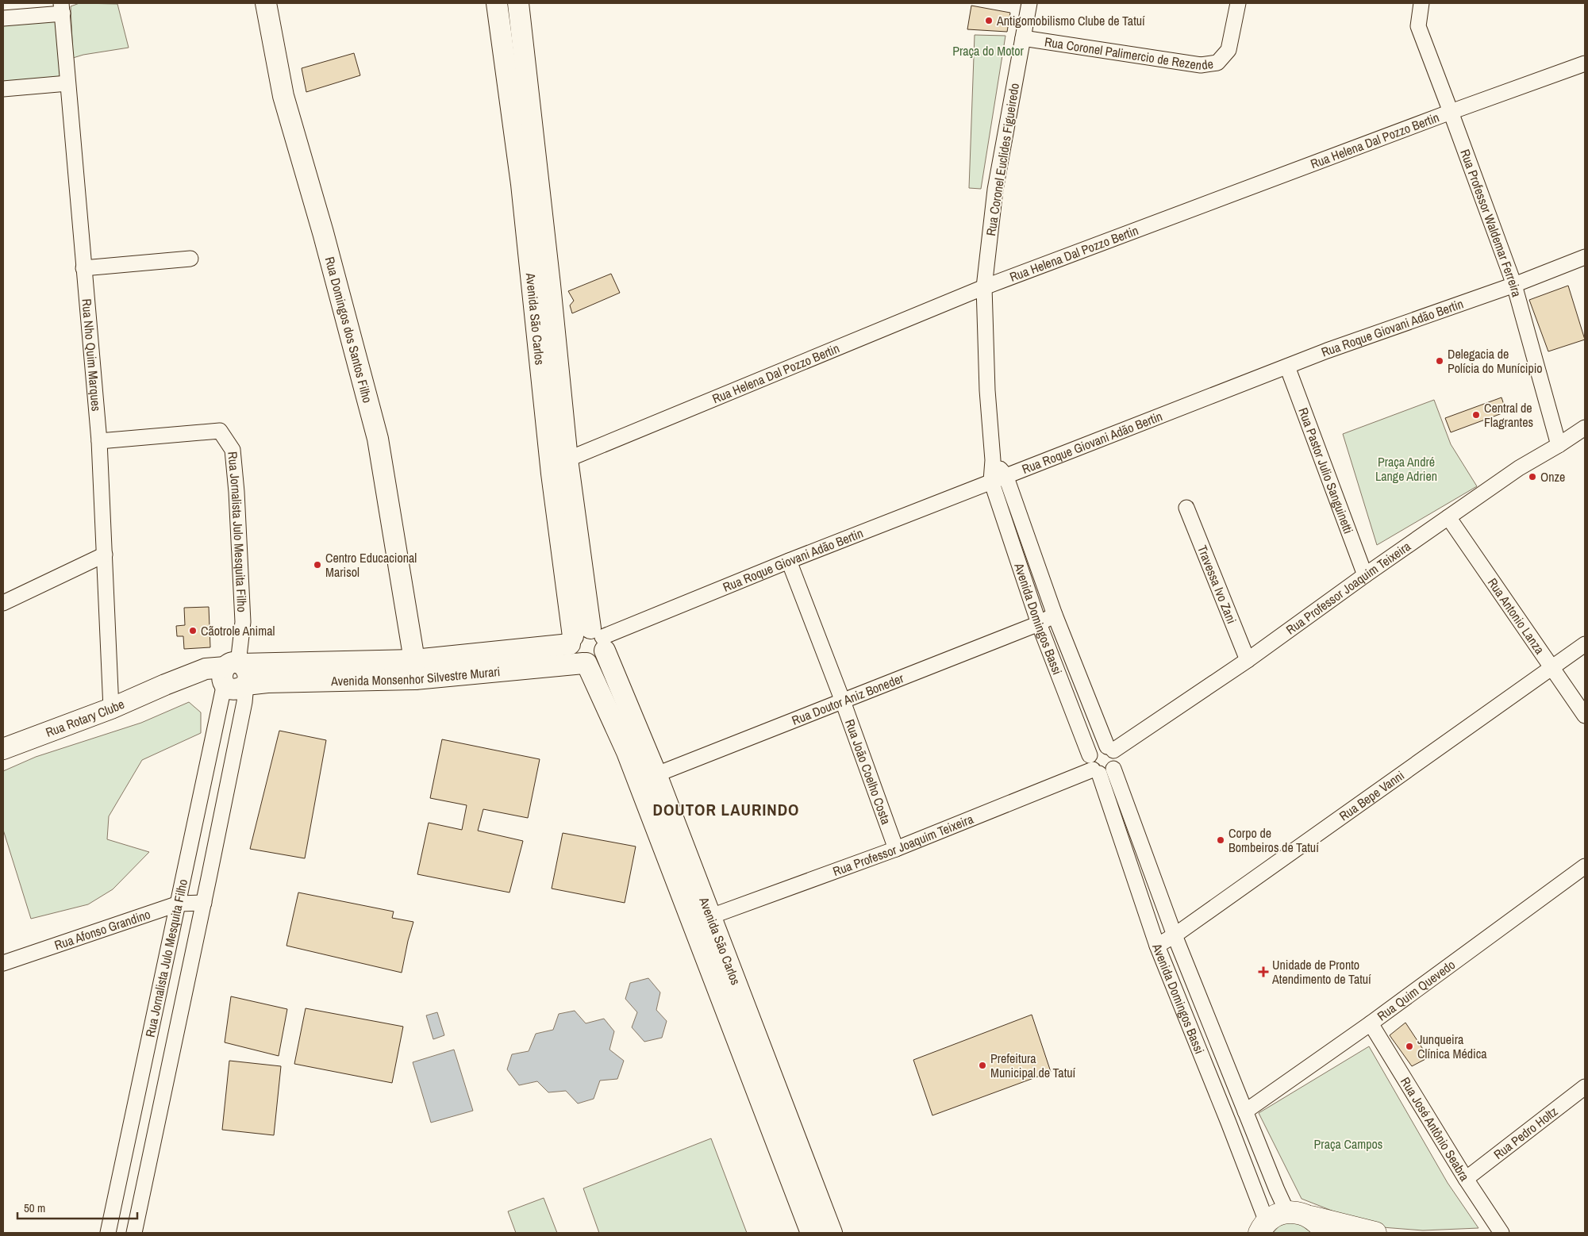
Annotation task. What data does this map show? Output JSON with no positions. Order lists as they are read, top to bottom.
{
  "streets": {
    "main road": [
      "Avenida São Carlos",
      "Rua Domingos dos Santos Filho",
      "Avenida Monsenhor Silvestre Murari",
      "Rua Rotary Clube"
    ],
    "street": [
      "Rua Coronel Palimercio de Rezende",
      "Rua Helena Dal Pozzo Bertin",
      "Rua Coronel Euclides Figueiredo",
      "Rua Professor Waldemar Ferreira",
      "Rua Roque Giovani Adão Bertin",
      "Rua Nho Quim Marques",
      "Rua Pastor Julio Sanguinetti",
      "Rua Jornalista Julo Mesquita Filho",
      "Travessa Ivo Zani",
      "Rua Professor Joaquim Teixeira",
      "Rua Antonio Lanza",
      "Avenida Domingos Bassi",
      "Rua Doutor Aniz Boneder",
      "Rua João Coelho Costa",
      "Rua Bepe Vanni",
      "Rua Afonso Grandino",
      "Rua Quim Quevedo",
      "Rua José Antônio Seabra",
      "Rua Pedro Holtz"
    ]
  },
  "crossings": [
    ["Rua Coronel Palimercio de Rezende", "Rua Coronel Euclides Figueiredo"],
    ["Rua Helena Dal Pozzo Bertin", "Rua Coronel Euclides Figueiredo"],
    ["Rua Helena Dal Pozzo Bertin", "Rua Professor Waldemar Ferreira"],
    ["Rua Helena Dal Pozzo Bertin", "Avenida São Carlos"],
    ["Rua Coronel Euclides Figueiredo", "Rua Roque Giovani Adão Bertin"],
    ["Rua Coronel Euclides Figueiredo", "Avenida Domingos Bassi"],
    ["Rua Professor Waldemar Ferreira", "Rua Roque Giovani Adão Bertin"],
    ["Rua Professor Waldemar Ferreira", "Rua Professor Joaquim Teixeira"],
    ["Avenida São Carlos", "Rua Roque Giovani Adão Bertin"],
    ["Avenida São Carlos", "Rua Professor Joaquim Teixeira"],
    ["Avenida São Carlos", "Avenida Monsenhor Silvestre Murari"],
    ["Avenida São Carlos", "Rua Doutor Aniz Boneder"],
    ["Rua Roque Giovani Adão Bertin", "Rua Pastor Julio Sanguinetti"],
    ["Rua Roque Giovani Adão Bertin", "Avenida Domingos Bassi"],
    ["Rua Roque Giovani Adão Bertin", "Avenida Monsenhor Silvestre Murari"],
    ["Rua Roque Giovani Adão Bertin", "Rua João Coelho Costa"],
    ["Rua Domingos dos Santos Filho", "Avenida Monsenhor Silvestre Murari"],
    ["Rua Nho Quim Marques", "Rua Jornalista Julo Mesquita Filho"],
    ["Rua Nho Quim Marques", "Rua Rotary Clube"],
    ["Rua Pastor Julio Sanguinetti", "Rua Professor Joaquim Teixeira"],
    ["Rua Jornalista Julo Mesquita Filho", "Avenida Monsenhor Silvestre Murari"],
    ["Rua Jornalista Julo Mesquita Filho", "Rua Rotary Clube"],
    ["Rua Jornalista Julo Mesquita Filho", "Rua Afonso Grandino"],
    ["Travessa Ivo Zani", "Rua Professor Joaquim Teixeira"],
    ["Rua Professor Joaquim Teixeira", "Rua Antonio Lanza"],
    ["Rua Professor Joaquim Teixeira", "Avenida Domingos Bassi"],
    ["Rua Professor Joaquim Teixeira", "Rua João Coelho Costa"],
    ["Rua Antonio Lanza", "Rua Bepe Vanni"],
    ["Avenida Domingos Bassi", "Rua Doutor Aniz Boneder"],
    ["Avenida Domingos Bassi", "Rua Bepe Vanni"],
    ["Avenida Domingos Bassi", "Rua Quim Quevedo"],
    ["Avenida Monsenhor Silvestre Murari", "Rua Rotary Clube"],
    ["Rua Doutor Aniz Boneder", "Rua João Coelho Costa"],
    ["Rua Quim Quevedo", "Rua José Antônio Seabra"],
    ["Rua José Antônio Seabra", "Rua Pedro Holtz"]
  ],
  "districts": ["DOUTOR LAURINDO"],
  "parks": ["Praça do Motor", "Praça André Lange Adrien", "Praça Campos"],
  "places": {
    "other": [
      "Antigomobilismo Clube de Tatuí",
      "Delegacia de Polícia do Munícipio",
      "Central de Flagrantes",
      "Onze",
      "Centro Educacional Marisol",
      "Cãotrole Animal",
      "Corpo de Bombeiros de Tatuí",
      "Junqueira Clínica Médica",
      "Prefeitura Municipal de Tatuí"
    ],
    "health": ["Unidade de Pronto Atendimento de Tatuí"]
  },
  "scale_bar": "50 m"
}
